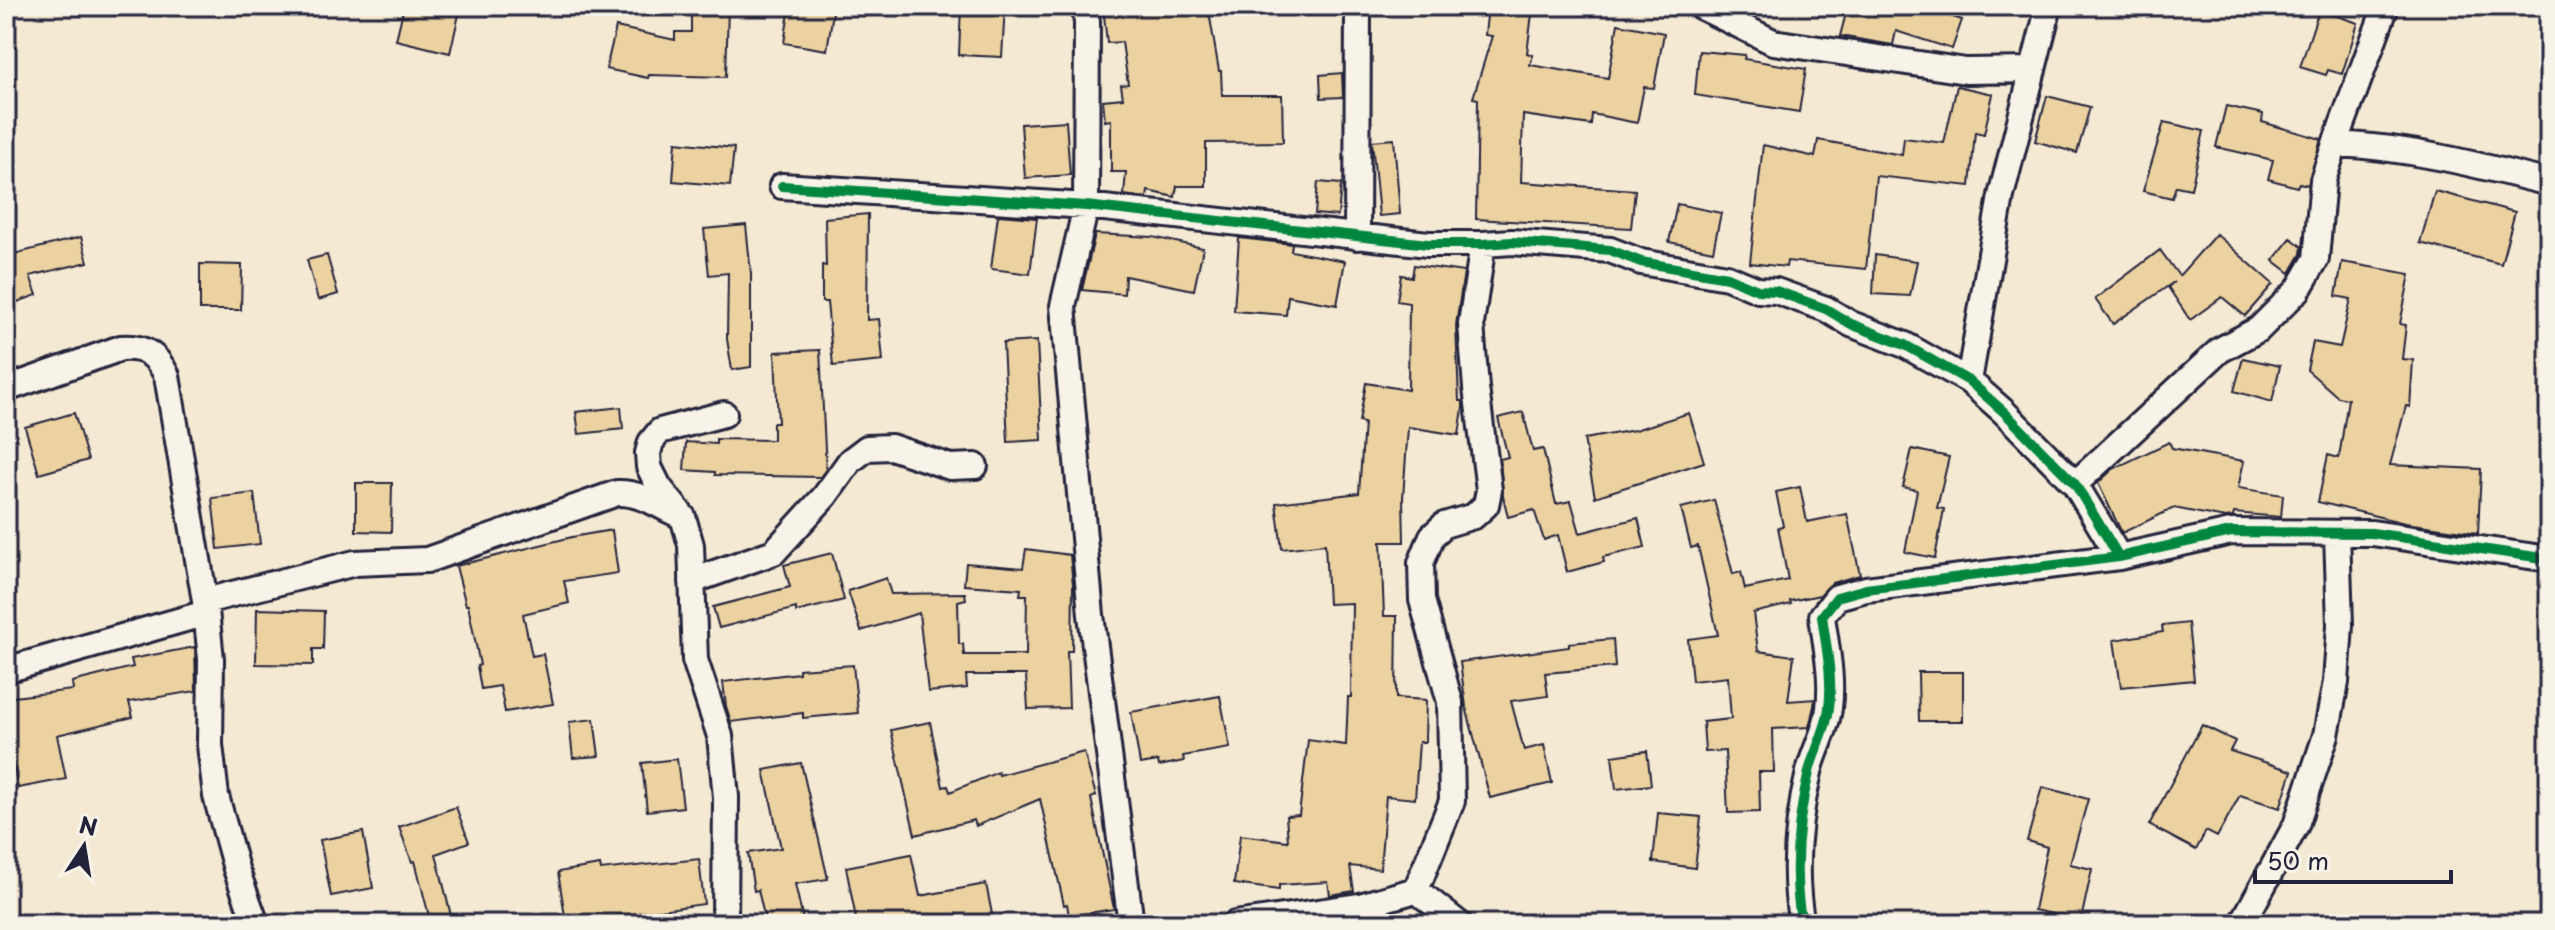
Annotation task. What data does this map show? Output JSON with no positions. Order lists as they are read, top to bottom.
{
  "scale_bar": "50 m",
  "north": "top"
}
